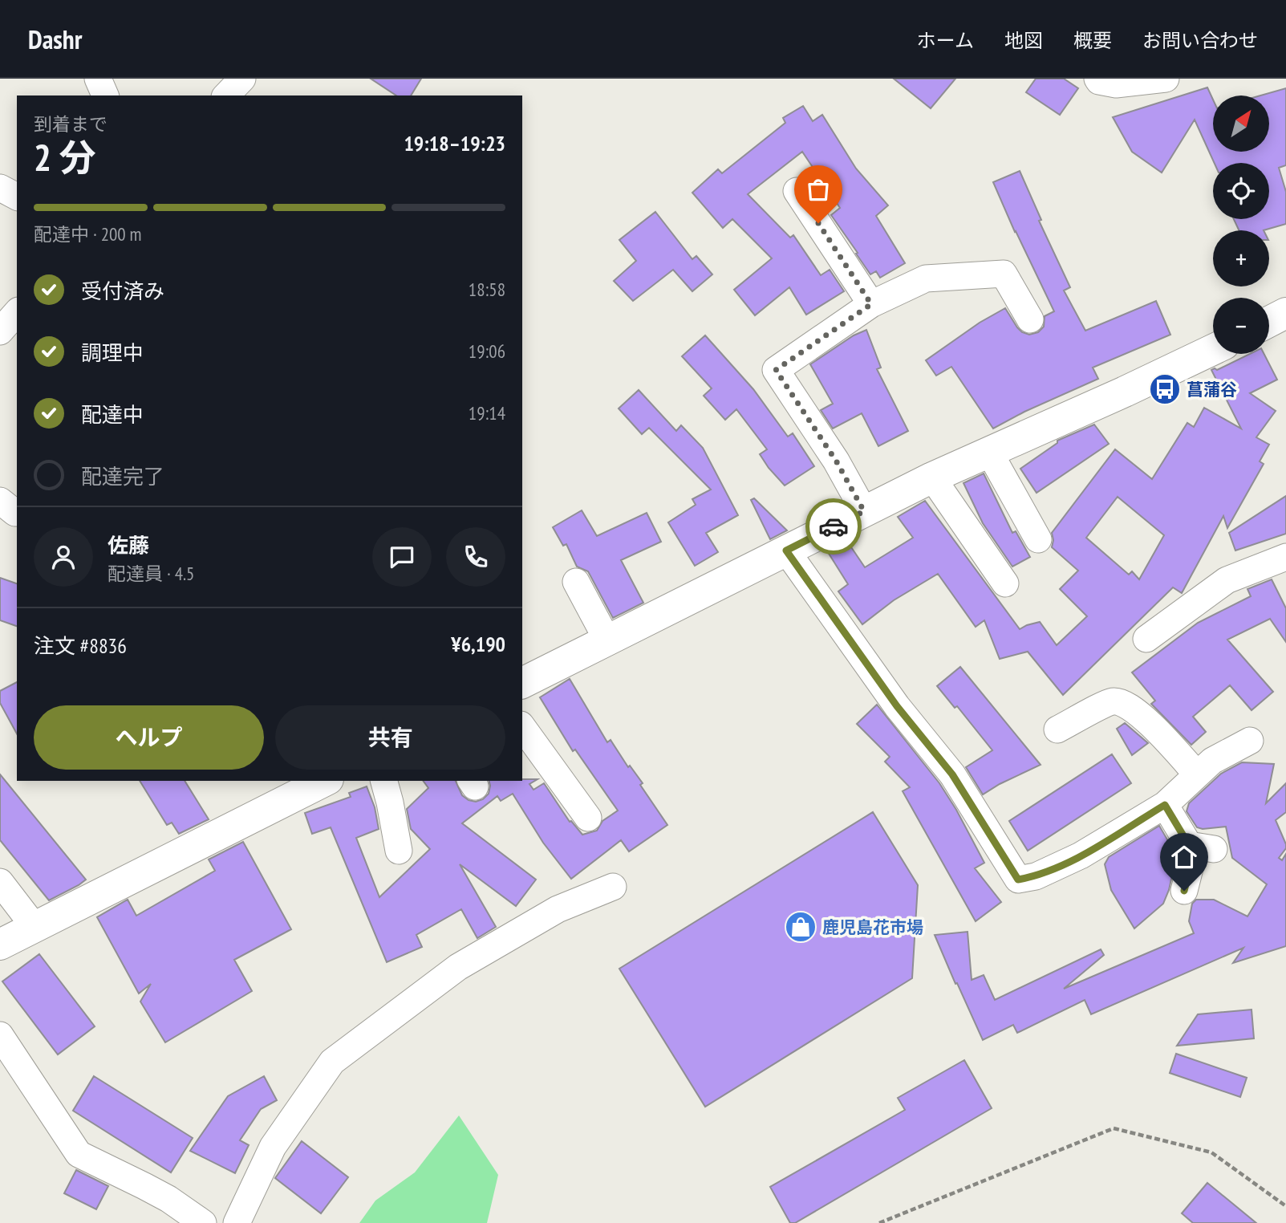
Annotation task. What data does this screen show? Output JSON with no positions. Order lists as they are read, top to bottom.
{
  "places": {
    "bus stop": ["菖蒲谷"],
    "shop": ["鹿児島花市場"]
  },
  "north": "top right",
  "page": {
    "header": "Dashr",
    "nav": [
      "ホーム",
      "地図",
      "概要",
      "お問い合わせ"
    ],
    "map_buttons": ["+", "−"],
    "heading": ["2 分", "到着まで", "19:18–19:23"],
    "panel": [
      "佐藤",
      "配達員 · 4.5",
      "注文 #8836",
      "¥6,190"
    ],
    "bar": "配達中 · 200 m",
    "list": [
      ["受付済み", "18:58"],
      ["調理中", "19:06"],
      ["配達中", "19:14"],
      "配達完了"
    ],
    "buttons": ["ヘルプ", "共有"]
  }
}
